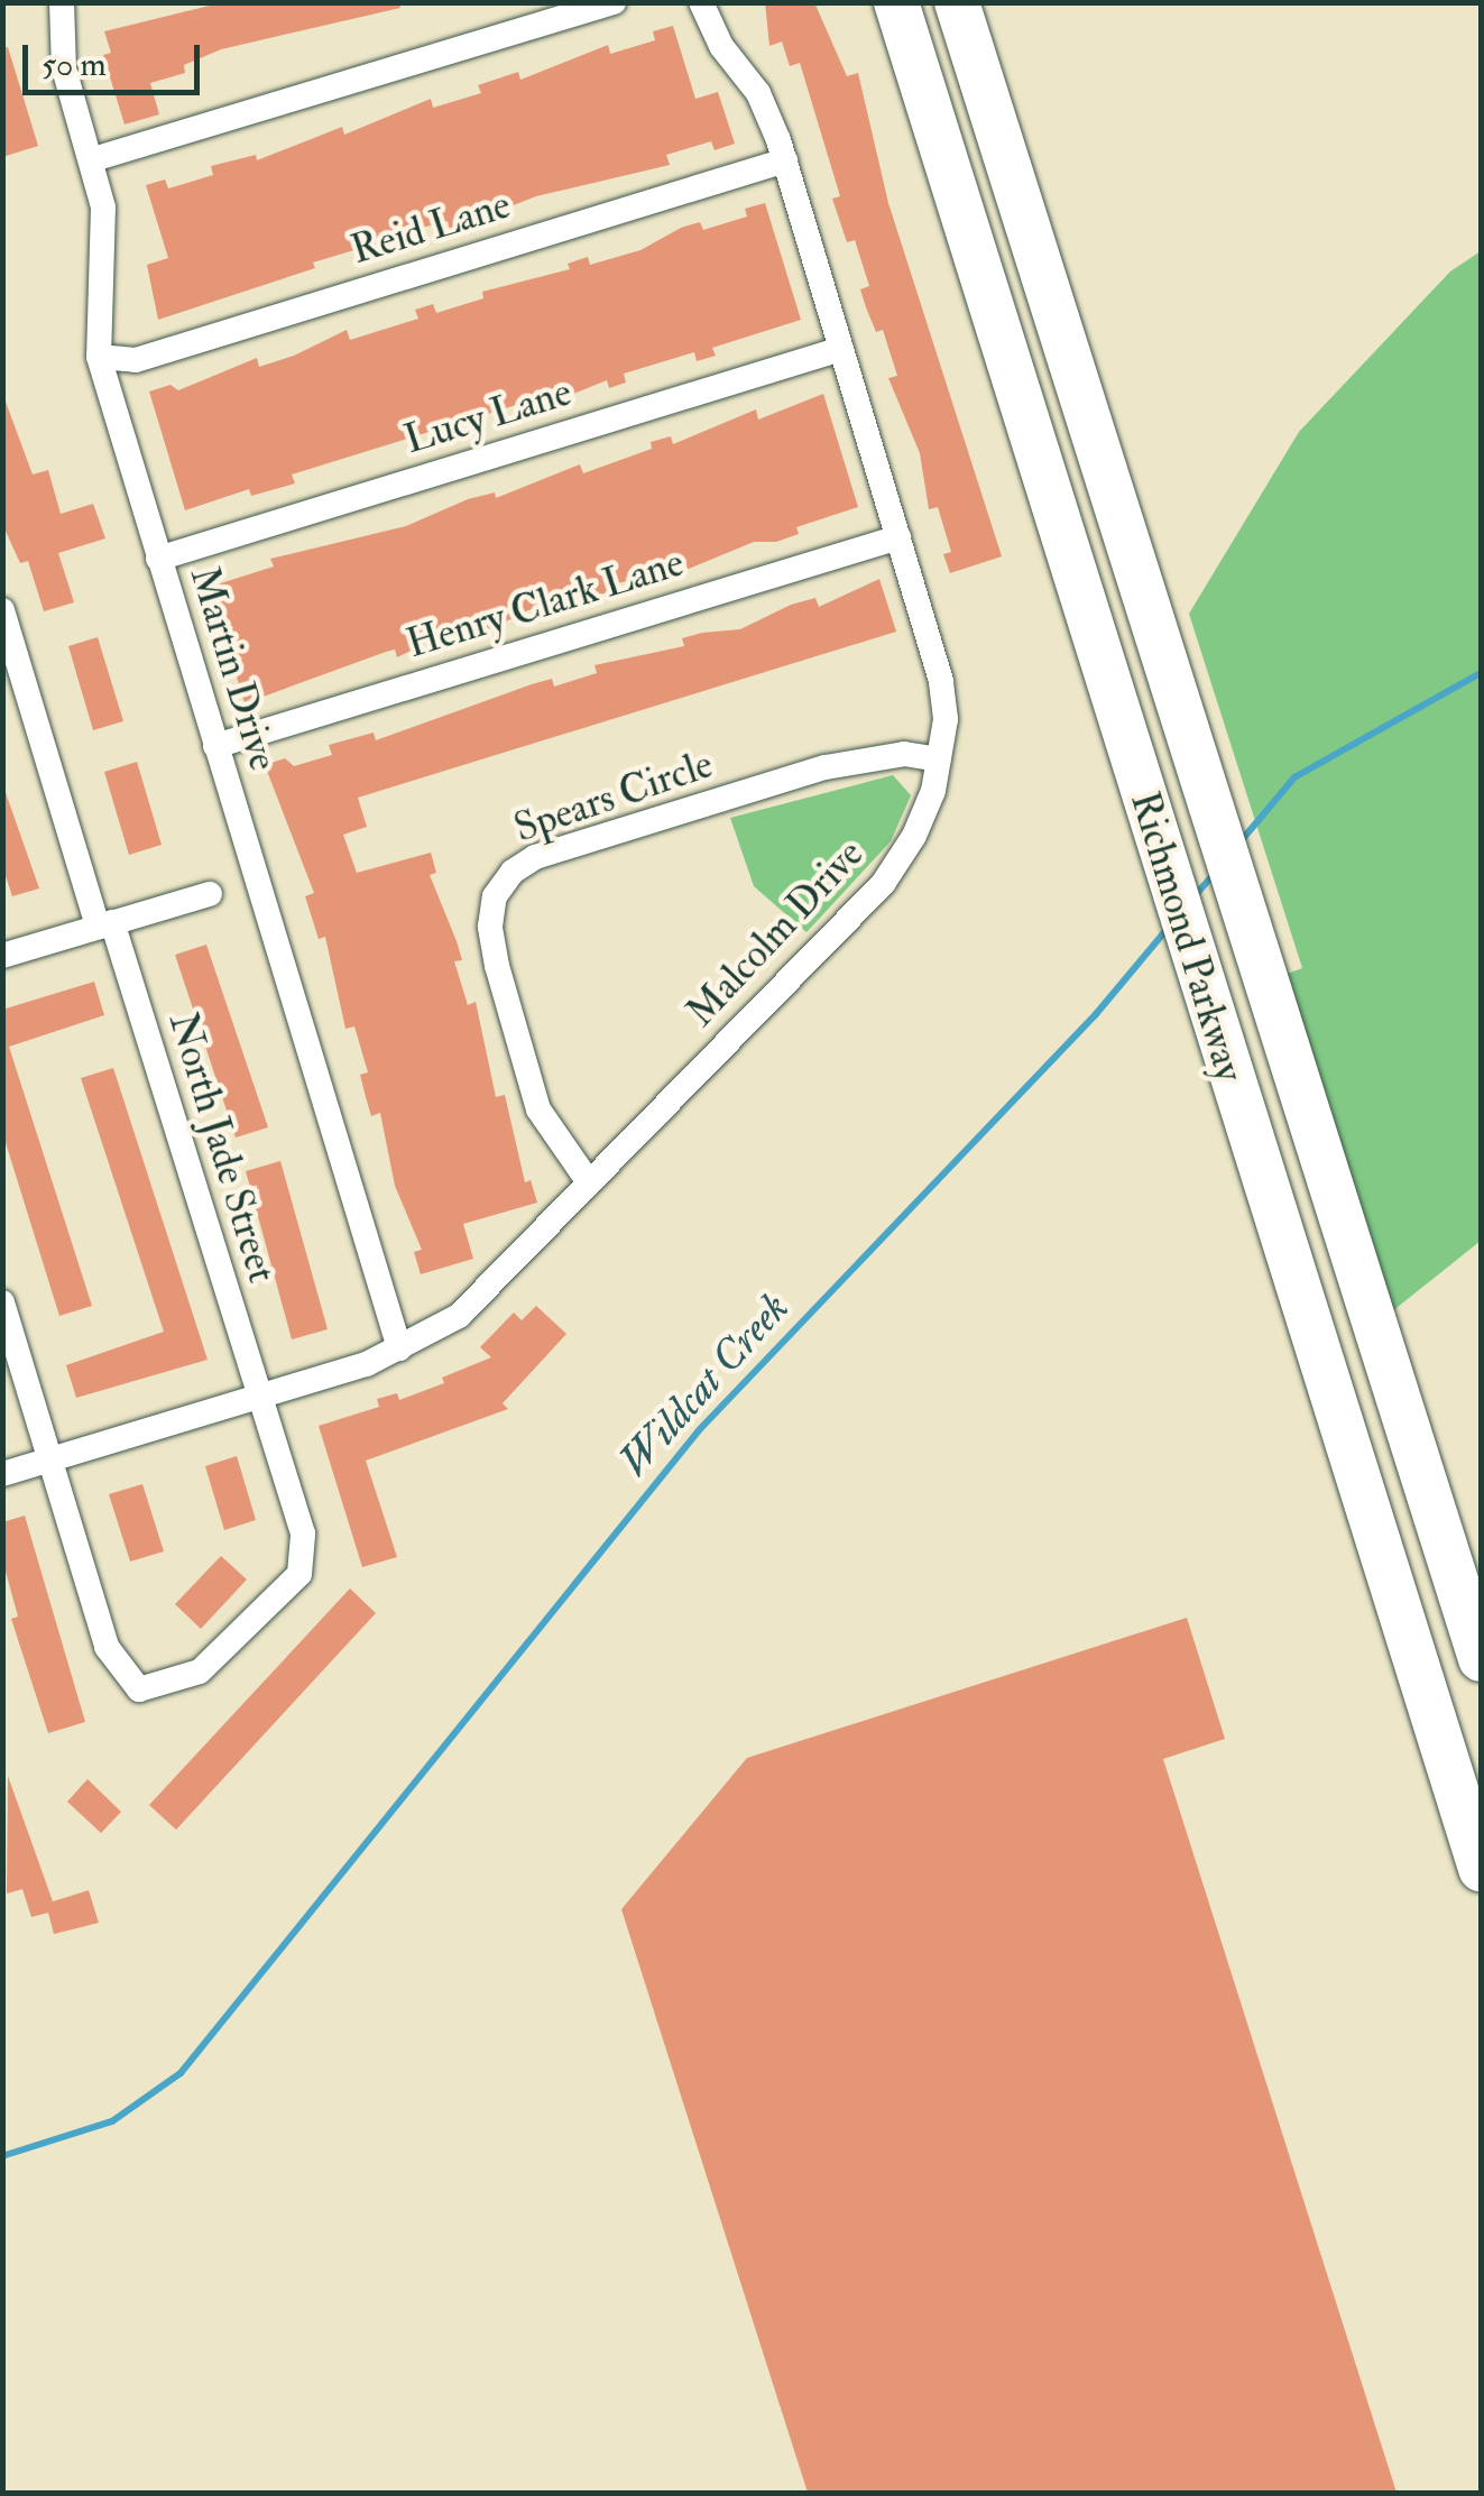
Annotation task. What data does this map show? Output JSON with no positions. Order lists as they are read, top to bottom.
{
  "streets": {
    "highway": ["Richmond Parkway"],
    "street": [
      "Reid Lane",
      "Lucy Lane",
      "Henry Clark Lane",
      "Martin Drive",
      "Spears Circle",
      "Malcolm Drive",
      "North Jade Street"
    ]
  },
  "crossings": [
    ["Reid Lane", "Martin Drive"],
    ["Reid Lane", "Malcolm Drive"],
    ["Lucy Lane", "Martin Drive"],
    ["Lucy Lane", "Malcolm Drive"],
    ["Henry Clark Lane", "Martin Drive"],
    ["Henry Clark Lane", "Malcolm Drive"],
    ["Martin Drive", "Malcolm Drive"],
    ["Spears Circle", "Malcolm Drive"],
    ["Malcolm Drive", "North Jade Street"]
  ],
  "water": ["Wildcat Creek"],
  "scale_bar": "50 m"
}
